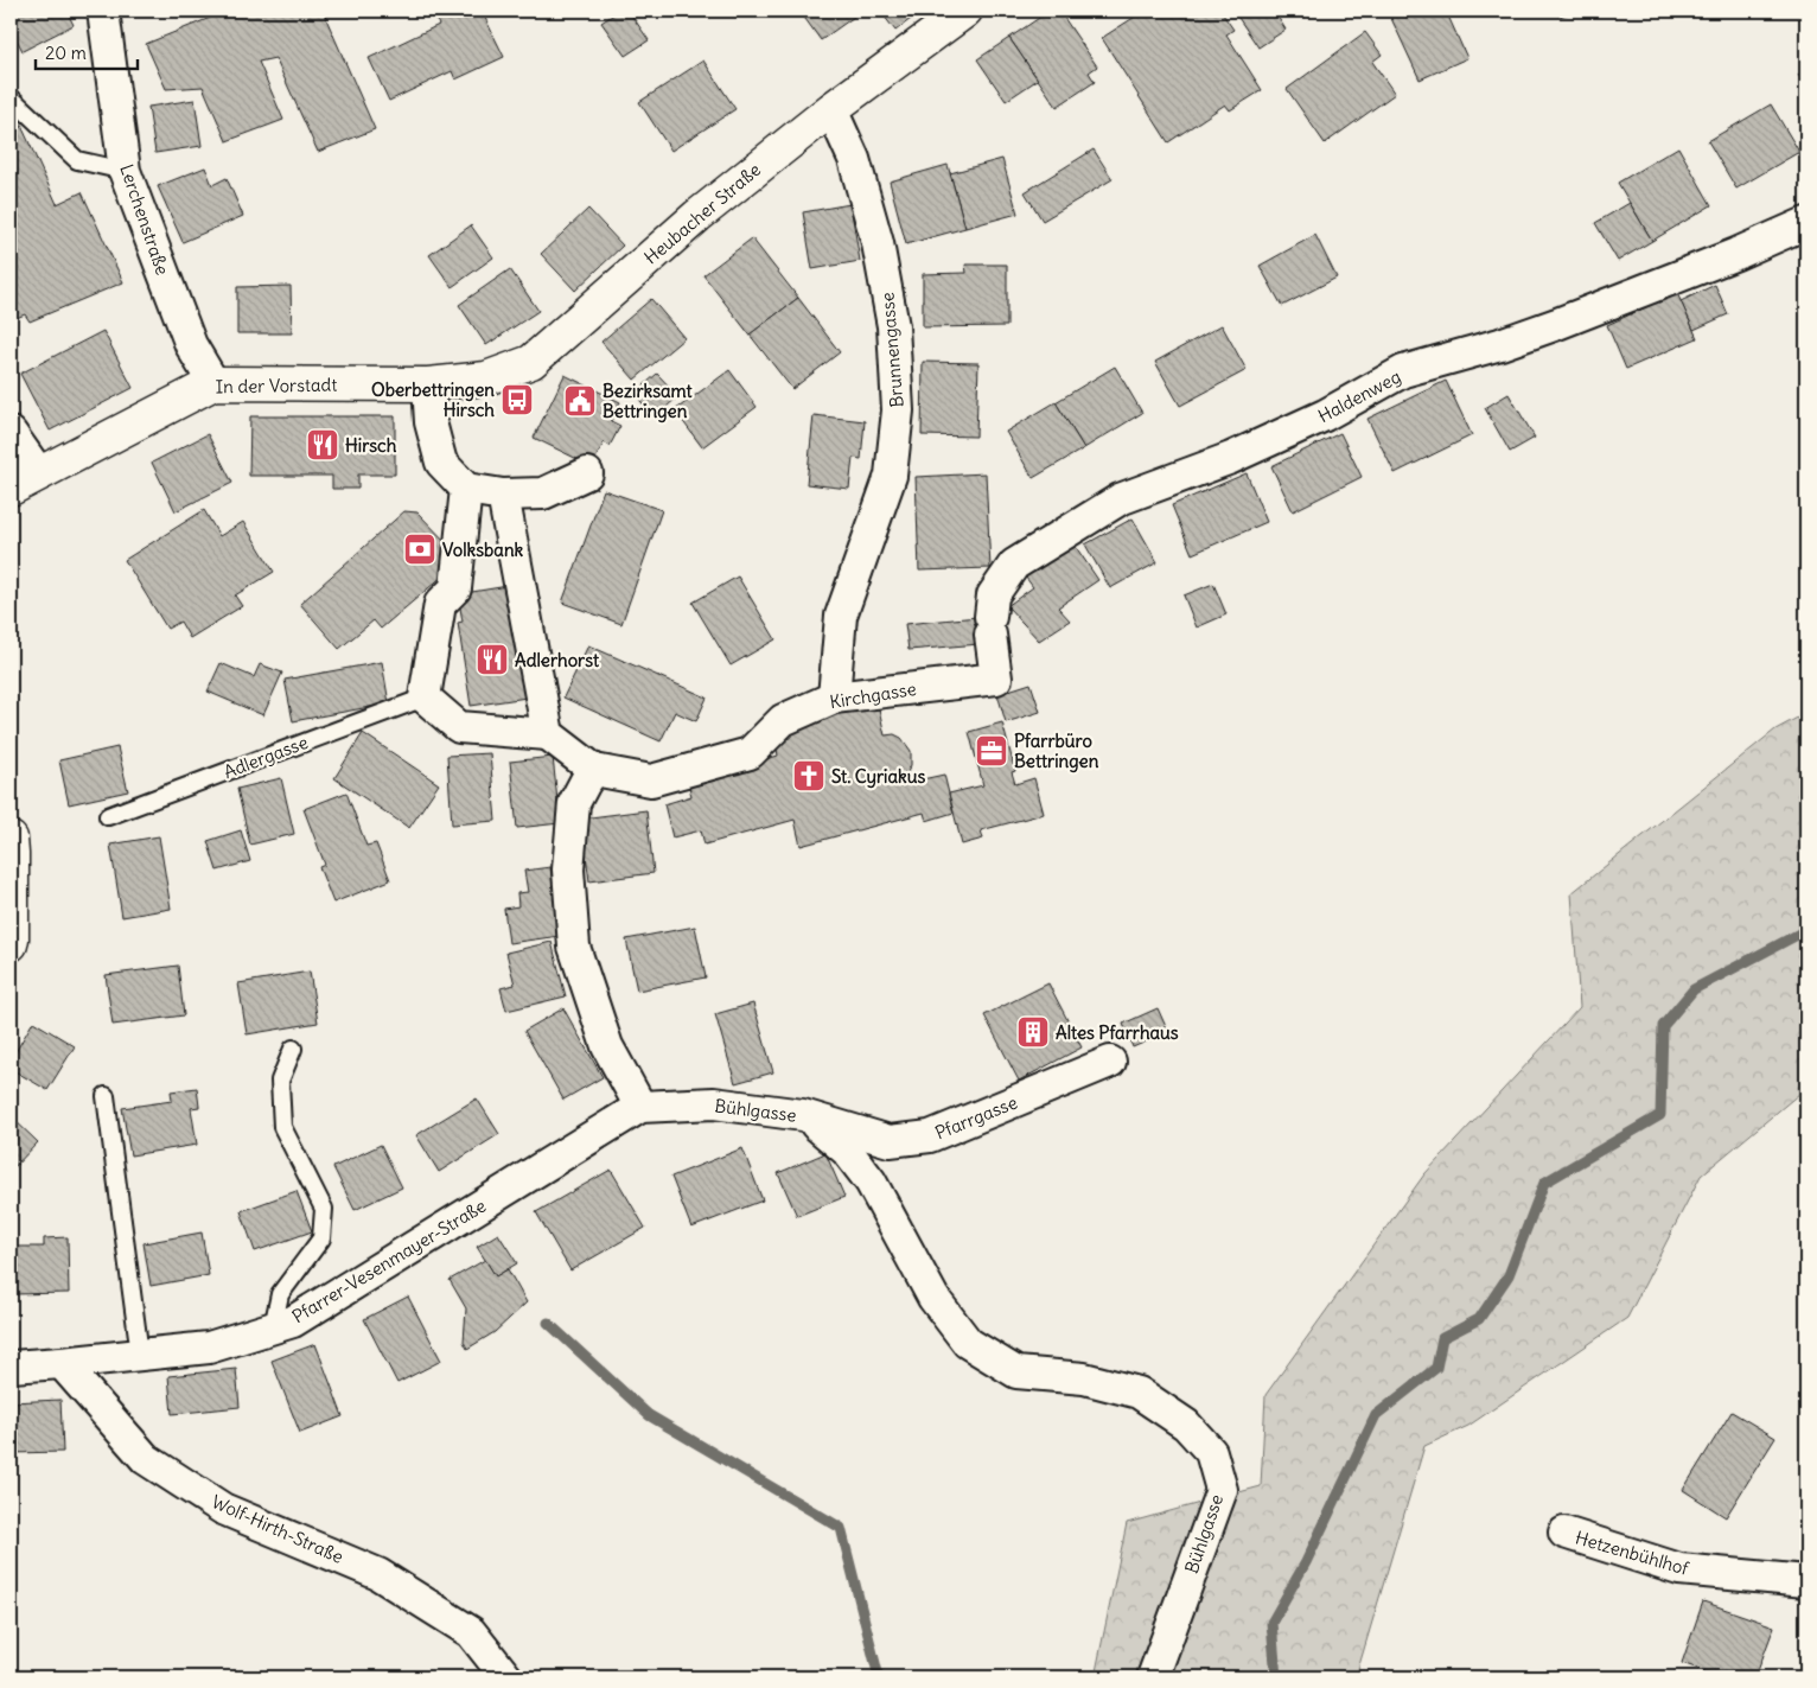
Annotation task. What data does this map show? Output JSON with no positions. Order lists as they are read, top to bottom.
{
  "streets": {
    "street": [
      "Heubacher Straße",
      "Lerchenstraße",
      "Brunnengasse",
      "In der Vorstadt",
      "Haldenweg",
      "Kirchgasse",
      "Bühlgasse",
      "Pfarrgasse",
      "Pfarrer-Vesenmayer-Straße",
      "Wolf-Hirth-Straße",
      "Hetzenbühlhof"
    ],
    "lane": ["Adlergasse"]
  },
  "crossings": [
    ["Heubacher Straße", "Brunnengasse"],
    ["Heubacher Straße", "In der Vorstadt"],
    ["Lerchenstraße", "In der Vorstadt"],
    ["Brunnengasse", "Kirchgasse"],
    ["Haldenweg", "Kirchgasse"],
    ["Bühlgasse", "Pfarrgasse"],
    ["Bühlgasse", "Pfarrer-Vesenmayer-Straße"],
    ["Pfarrer-Vesenmayer-Straße", "Wolf-Hirth-Straße"]
  ],
  "places": {
    "bus stop": ["Oberbettringen Hirsch"],
    "public building": ["Bezirksamt Bettringen"],
    "restaurant": ["Hirsch", "Adlerhorst"],
    "bank": ["Volksbank"],
    "office": ["Pfarrbüro Bettringen"],
    "church": ["St. Cyriakus"],
    "building": ["Altes Pfarrhaus"]
  },
  "scale_bar": "20 m"
}
